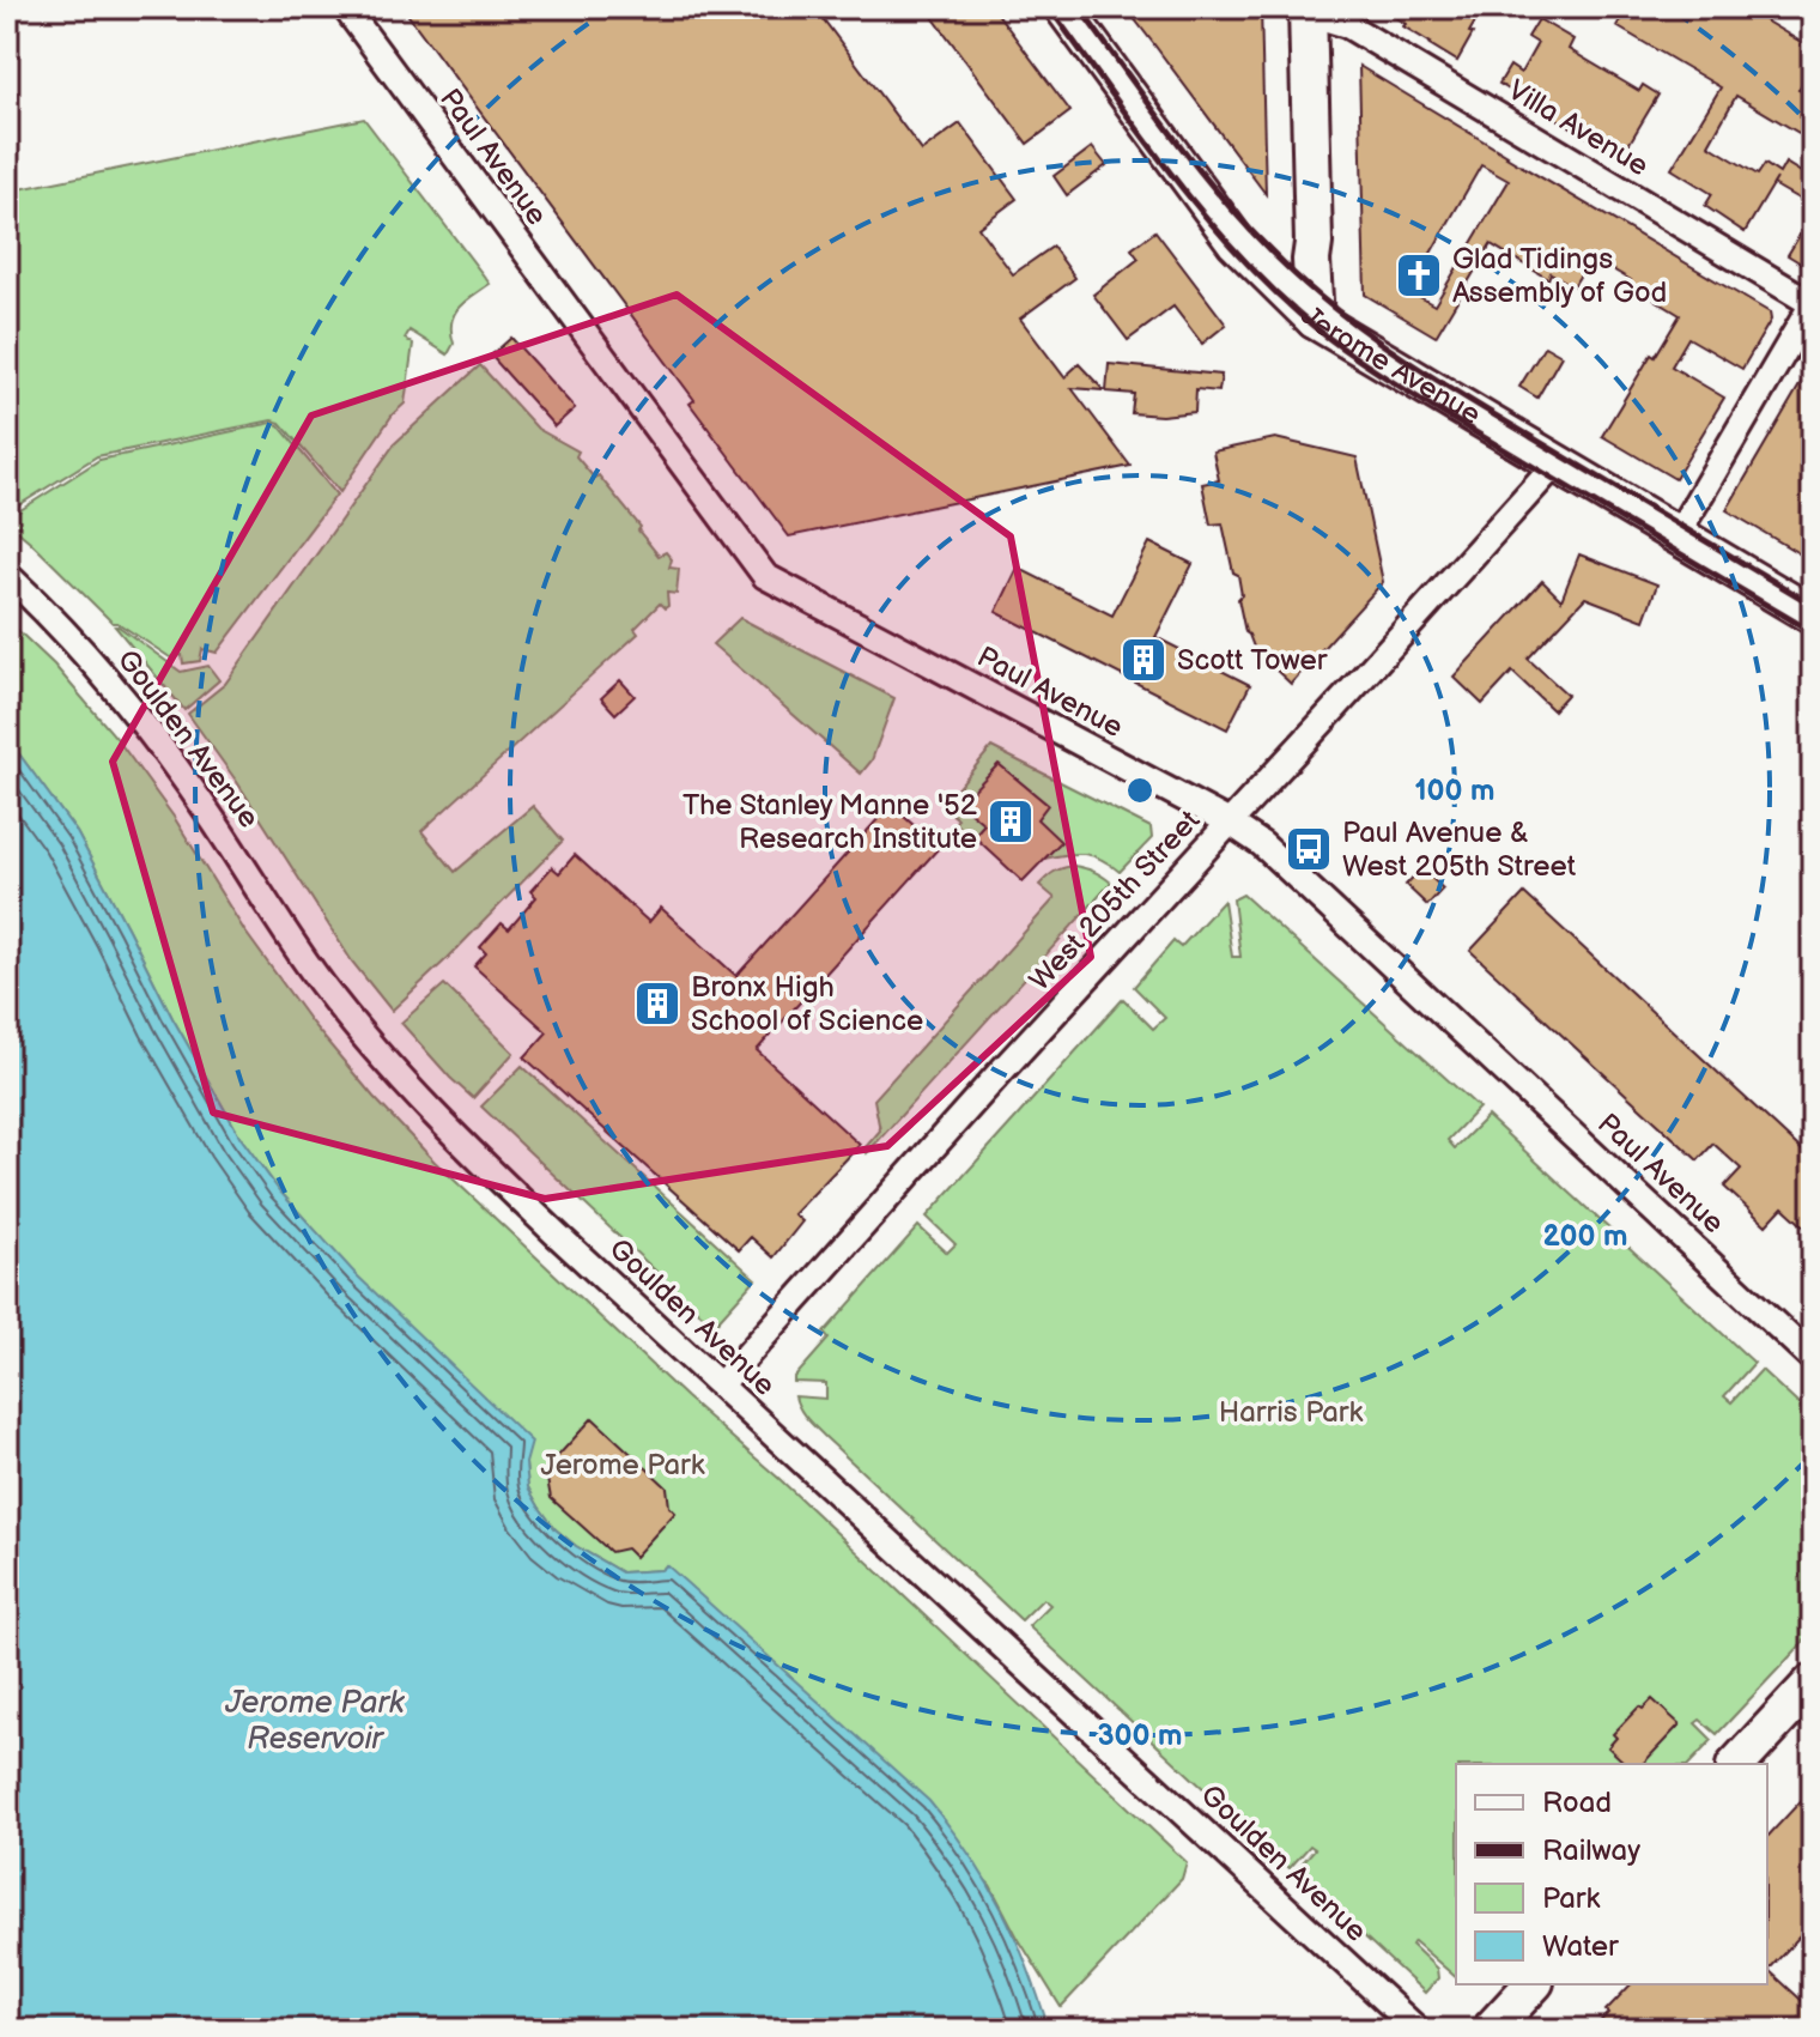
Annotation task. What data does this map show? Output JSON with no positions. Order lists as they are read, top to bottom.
{
  "streets": {
    "main road": ["Jerome Avenue"],
    "street": [
      "Villa Avenue",
      "Paul Avenue",
      "Goulden Avenue",
      "West 205th Street"
    ]
  },
  "crossings": [
    ["Paul Avenue", "West 205th Street"],
    ["Jerome Avenue", "West 205th Street"],
    ["Goulden Avenue", "West 205th Street"]
  ],
  "water": ["Jerome Park Reservoir"],
  "parks": ["Harris Park", "Jerome Park"],
  "places": {
    "church": ["Glad Tidings Assembly of God"],
    "building": ["Scott Tower", "The Stanley Manne '52 Research Institute", "Bronx High School of Science"],
    "bus stop": ["Paul Avenue & West 205th Street"]
  },
  "legend": [
    "Road",
    "Railway",
    "Park",
    "Water"
  ],
  "rings": ["100 m", "200 m", "300 m"]
}
